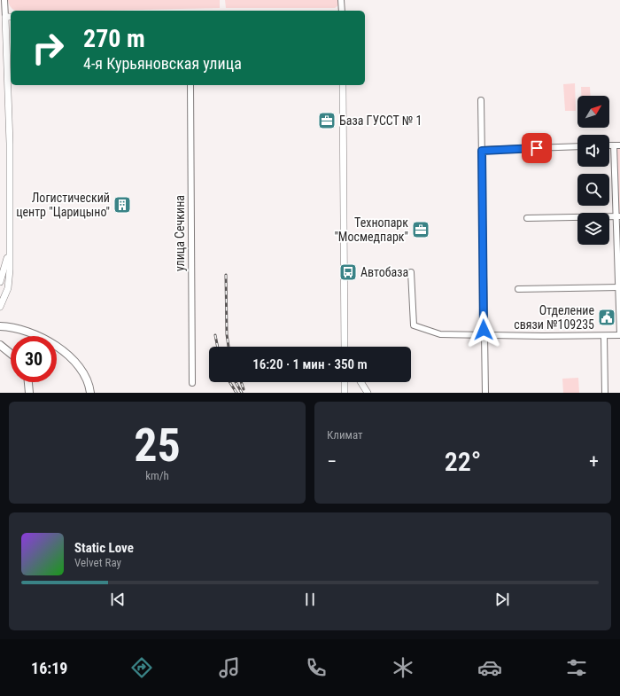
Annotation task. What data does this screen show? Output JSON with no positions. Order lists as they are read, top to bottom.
{
  "streets": {
    "street": ["улица Сечкина"]
  },
  "places": {
    "office": ["База ГУССТ № 1", "Технопарк \"Мосмедпарк\""],
    "building": ["Логистический центр \"Царицыно\""],
    "bus stop": ["Автобаза"],
    "public building": ["Отделение связи №109235"]
  },
  "north": "top right",
  "page": {
    "turn": ["270 m", "4-я Курьяновская улица"],
    "limit": "30",
    "trip": "16:20 · 1 мин · 350 m",
    "tile": [
      ["25", "km/h"],
      "Климат"
    ],
    "heat": ["−", "22°", "+"],
    "song": ["Static Love", "Velvet Ray"],
    "tabs": "16:19"
  }
}
